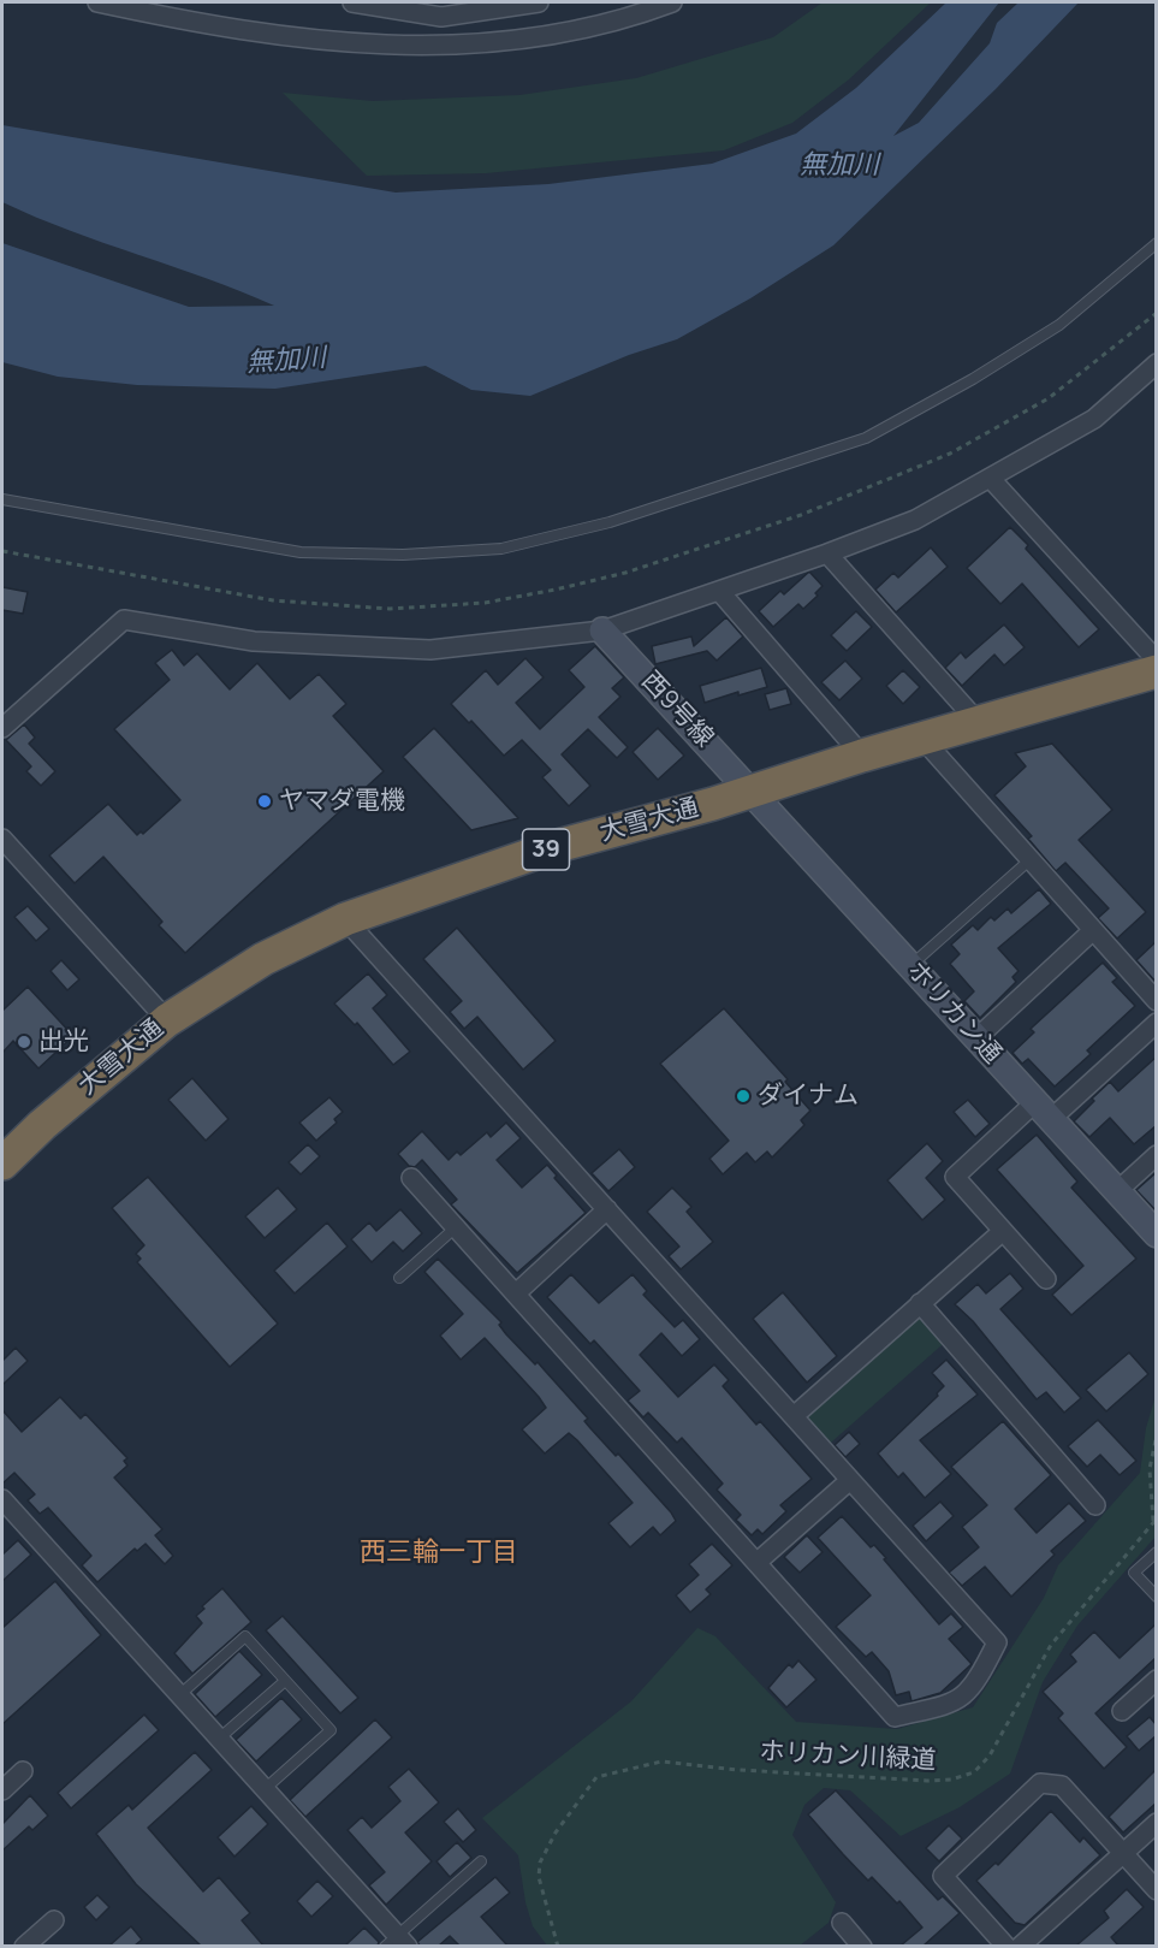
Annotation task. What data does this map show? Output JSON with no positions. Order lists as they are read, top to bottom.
{
  "streets": {
    "highway": ["大雪大通", "39"],
    "street": ["西9号線", "ホリカン通"],
    "path": ["ホリカン川緑道"]
  },
  "crossings": [
    ["西9号線", "大雪大通"],
    ["西9号線", "ホリカン通"],
    ["大雪大通", "ホリカン通"]
  ],
  "districts": ["西三輪一丁目"],
  "water": ["無加川"],
  "places": ["ヤマダ電機", "出光", "ダイナム"]
}
